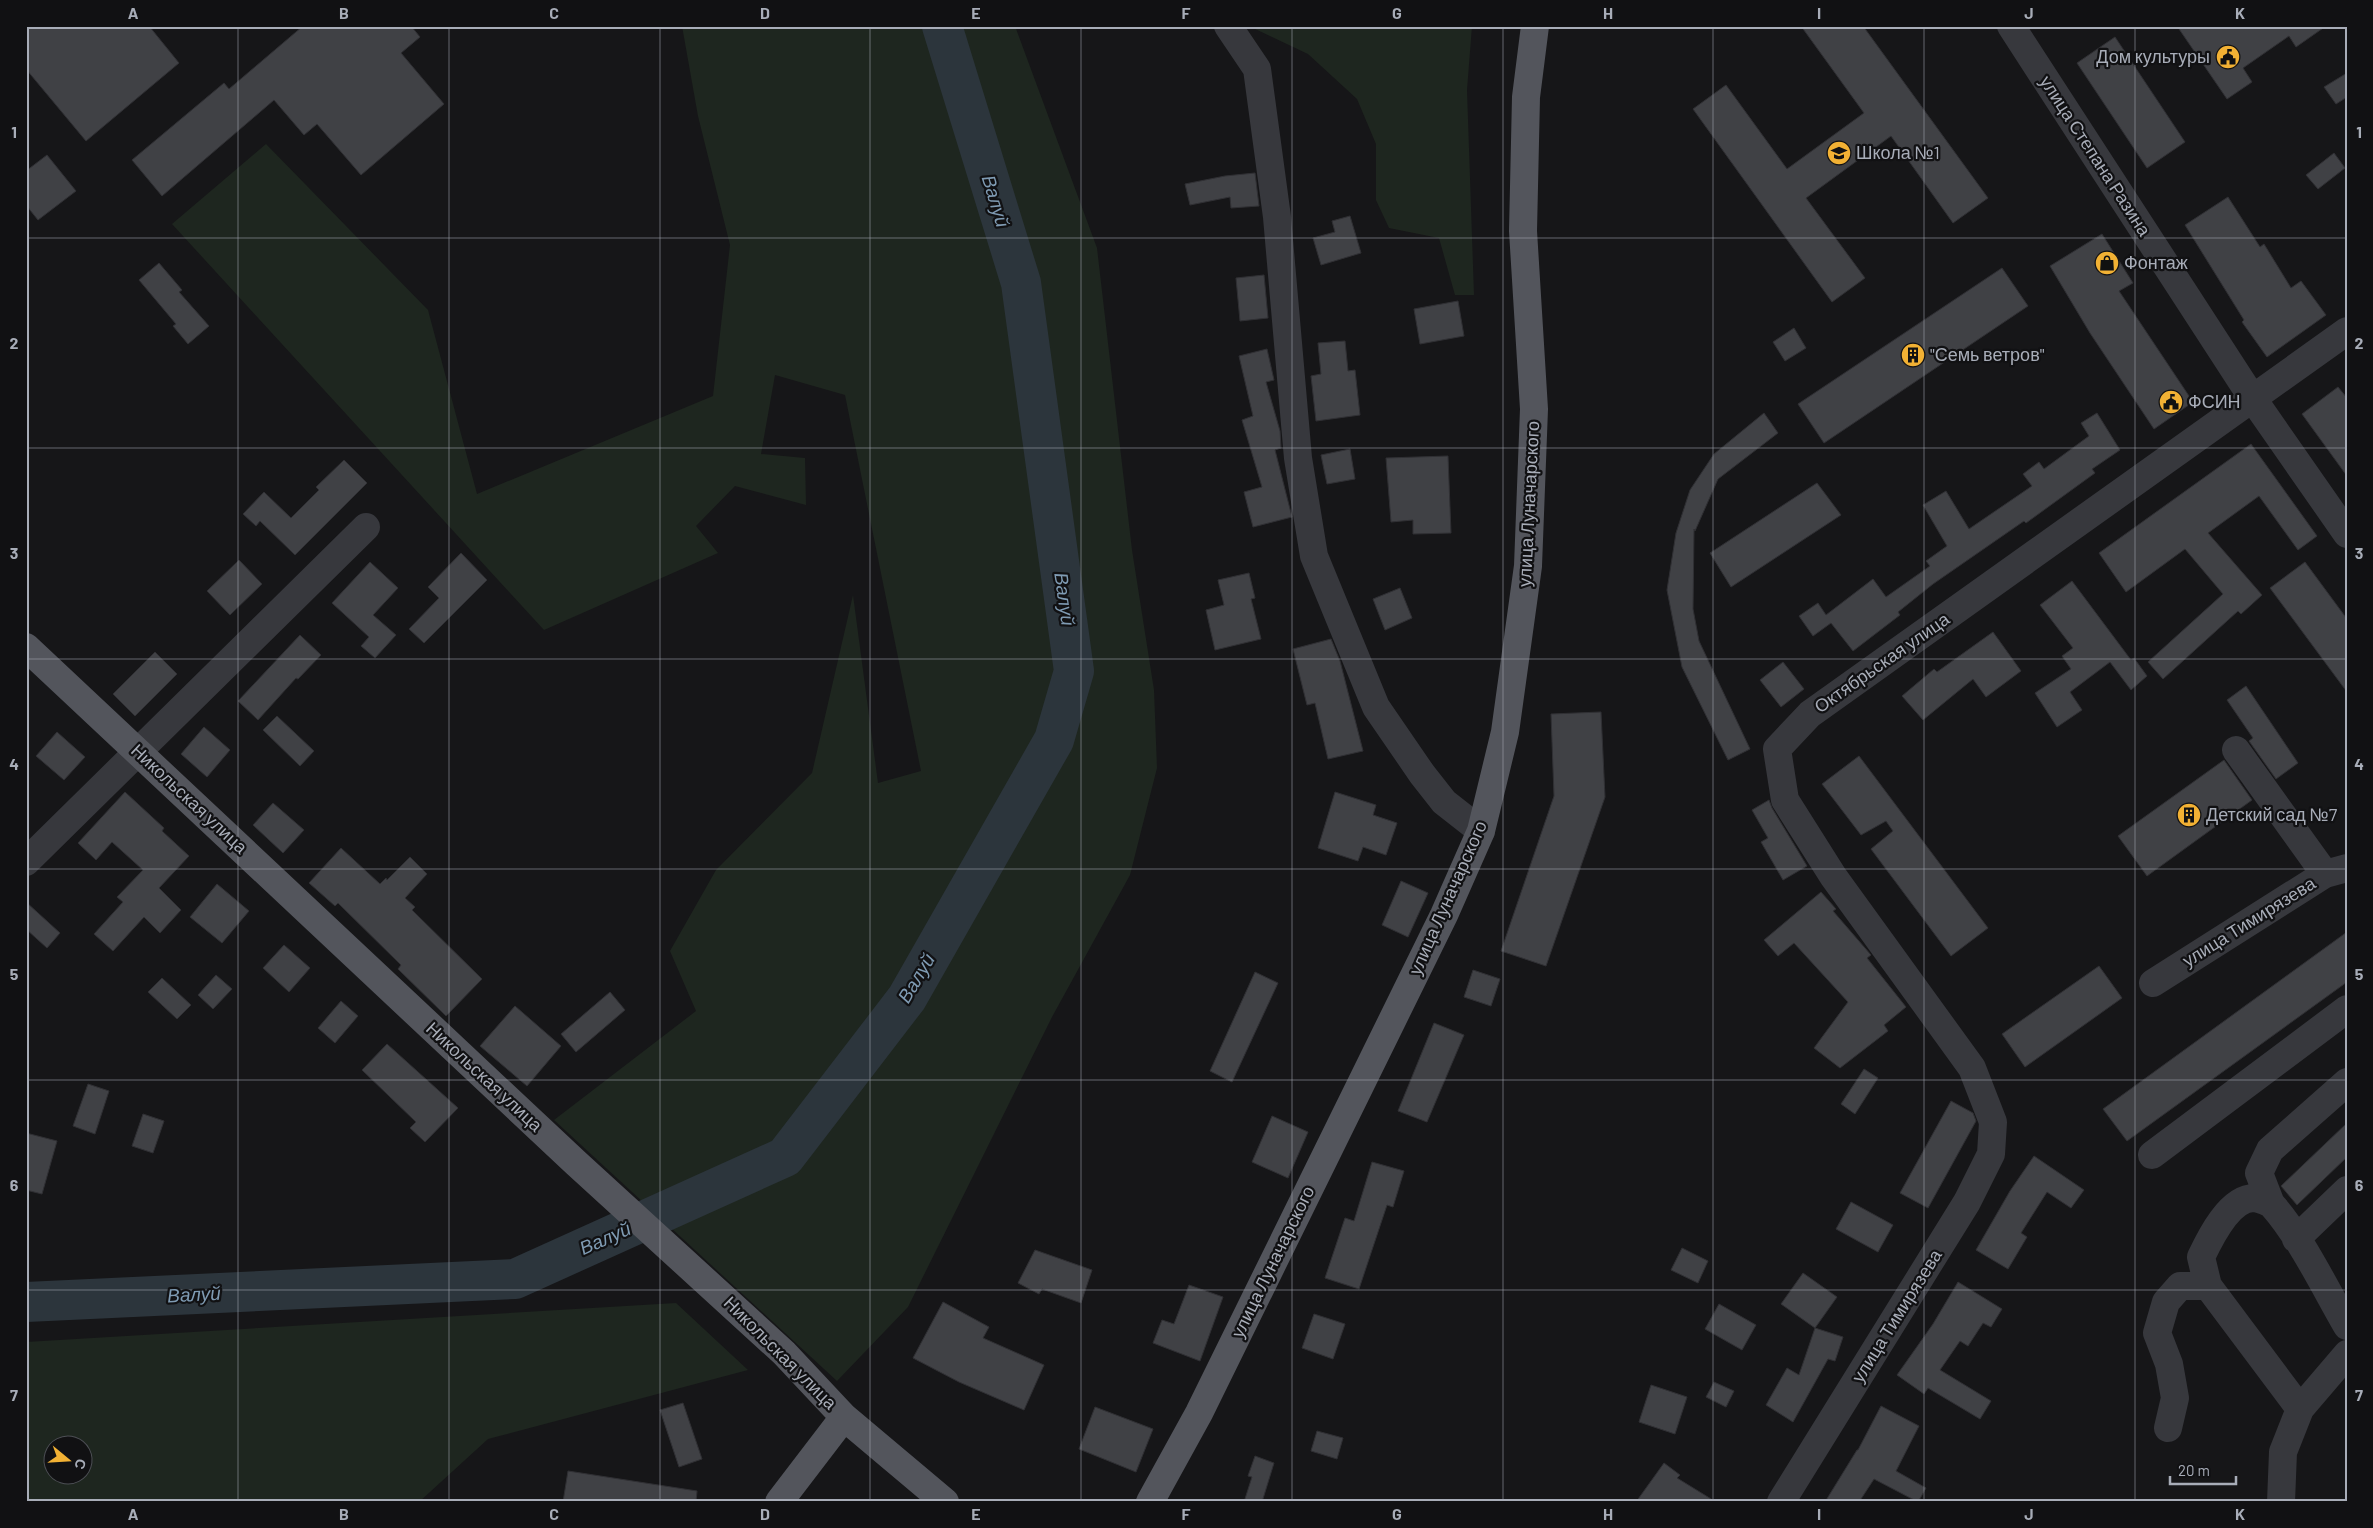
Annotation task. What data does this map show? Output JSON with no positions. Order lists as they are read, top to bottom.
{
  "streets": {
    "main road": ["улица Луначарского", "Никольская улица"],
    "street": ["улица Степана Разина", "Октябрьская улица", "улица Тимирязева"]
  },
  "crossings": [
    ["улица Степана Разина", "Октябрьская улица"],
    ["Октябрьская улица", "улица Тимирязева"]
  ],
  "water": ["Валуй"],
  "places": {
    "public building": ["Дом культуры", "ФСИН"],
    "school or university": ["Школа №1"],
    "shop": ["Фонтаж"],
    "building": ["\"Семь ветров\"", "Детский сад №7"]
  },
  "scale_bar": "20 m",
  "north": "right",
  "grid": {
    "columns": [
      "A",
      "B",
      "C",
      "D",
      "E",
      "F",
      "G",
      "H",
      "I",
      "J",
      "K"
    ],
    "rows": [
      "1",
      "2",
      "3",
      "4",
      "5",
      "6",
      "7"
    ]
  }
}
